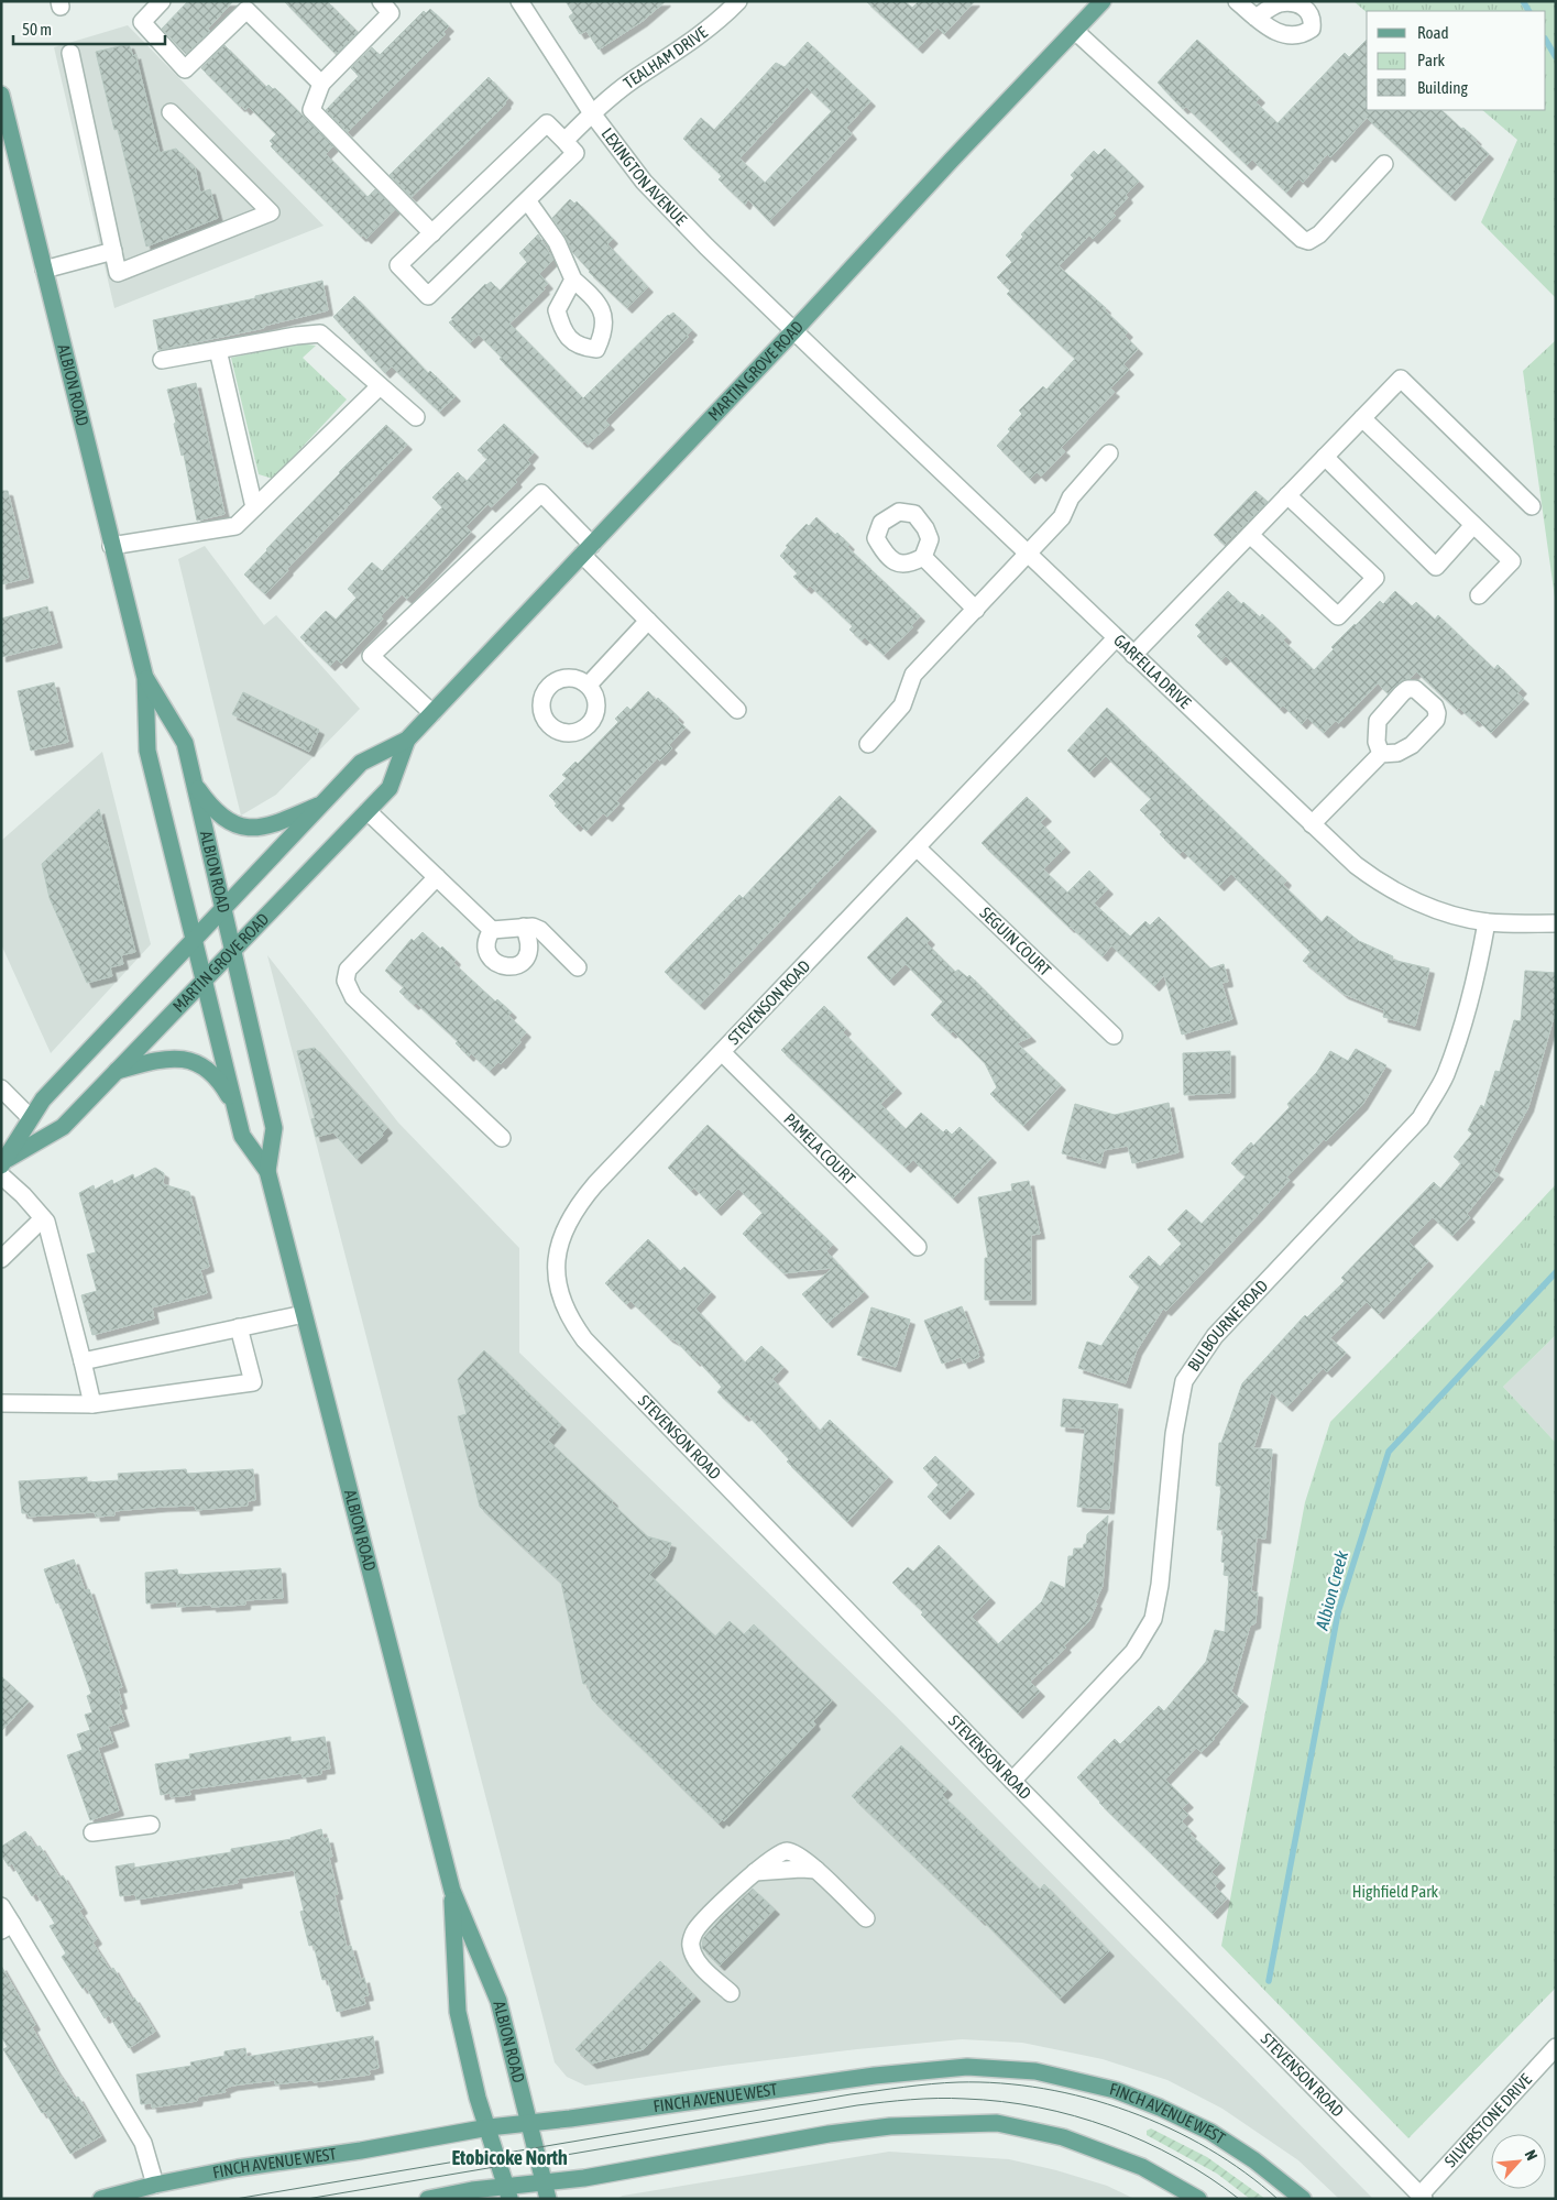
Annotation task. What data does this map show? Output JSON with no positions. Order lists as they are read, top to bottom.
{
  "streets": {
    "main road": ["MARTIN GROVE ROAD", "ALBION ROAD", "FINCH AVENUE WEST"],
    "street": [
      "TEALHAM DRIVE",
      "LEXINGTON AVENUE",
      "GARFELLA DRIVE",
      "SEGUIN COURT",
      "STEVENSON ROAD",
      "PAMELA COURT",
      "BULBOURNE ROAD",
      "SILVERSTONE DRIVE"
    ]
  },
  "crossings": [
    ["TEALHAM DRIVE", "LEXINGTON AVENUE"],
    ["LEXINGTON AVENUE", "MARTIN GROVE ROAD"],
    ["LEXINGTON AVENUE", "GARFELLA DRIVE"],
    ["MARTIN GROVE ROAD", "ALBION ROAD"],
    ["MARTIN GROVE ROAD", "GARFELLA DRIVE"],
    ["ALBION ROAD", "FINCH AVENUE WEST"],
    ["GARFELLA DRIVE", "STEVENSON ROAD"],
    ["GARFELLA DRIVE", "BULBOURNE ROAD"],
    ["SEGUIN COURT", "STEVENSON ROAD"],
    ["STEVENSON ROAD", "PAMELA COURT"],
    ["STEVENSON ROAD", "BULBOURNE ROAD"],
    ["STEVENSON ROAD", "SILVERSTONE DRIVE"]
  ],
  "districts": ["Etobicoke North"],
  "water": ["Albion Creek"],
  "parks": ["Highfield Park"],
  "legend": ["Road", "Park", "Building"],
  "scale_bar": "50 m",
  "north": "top right"
}
